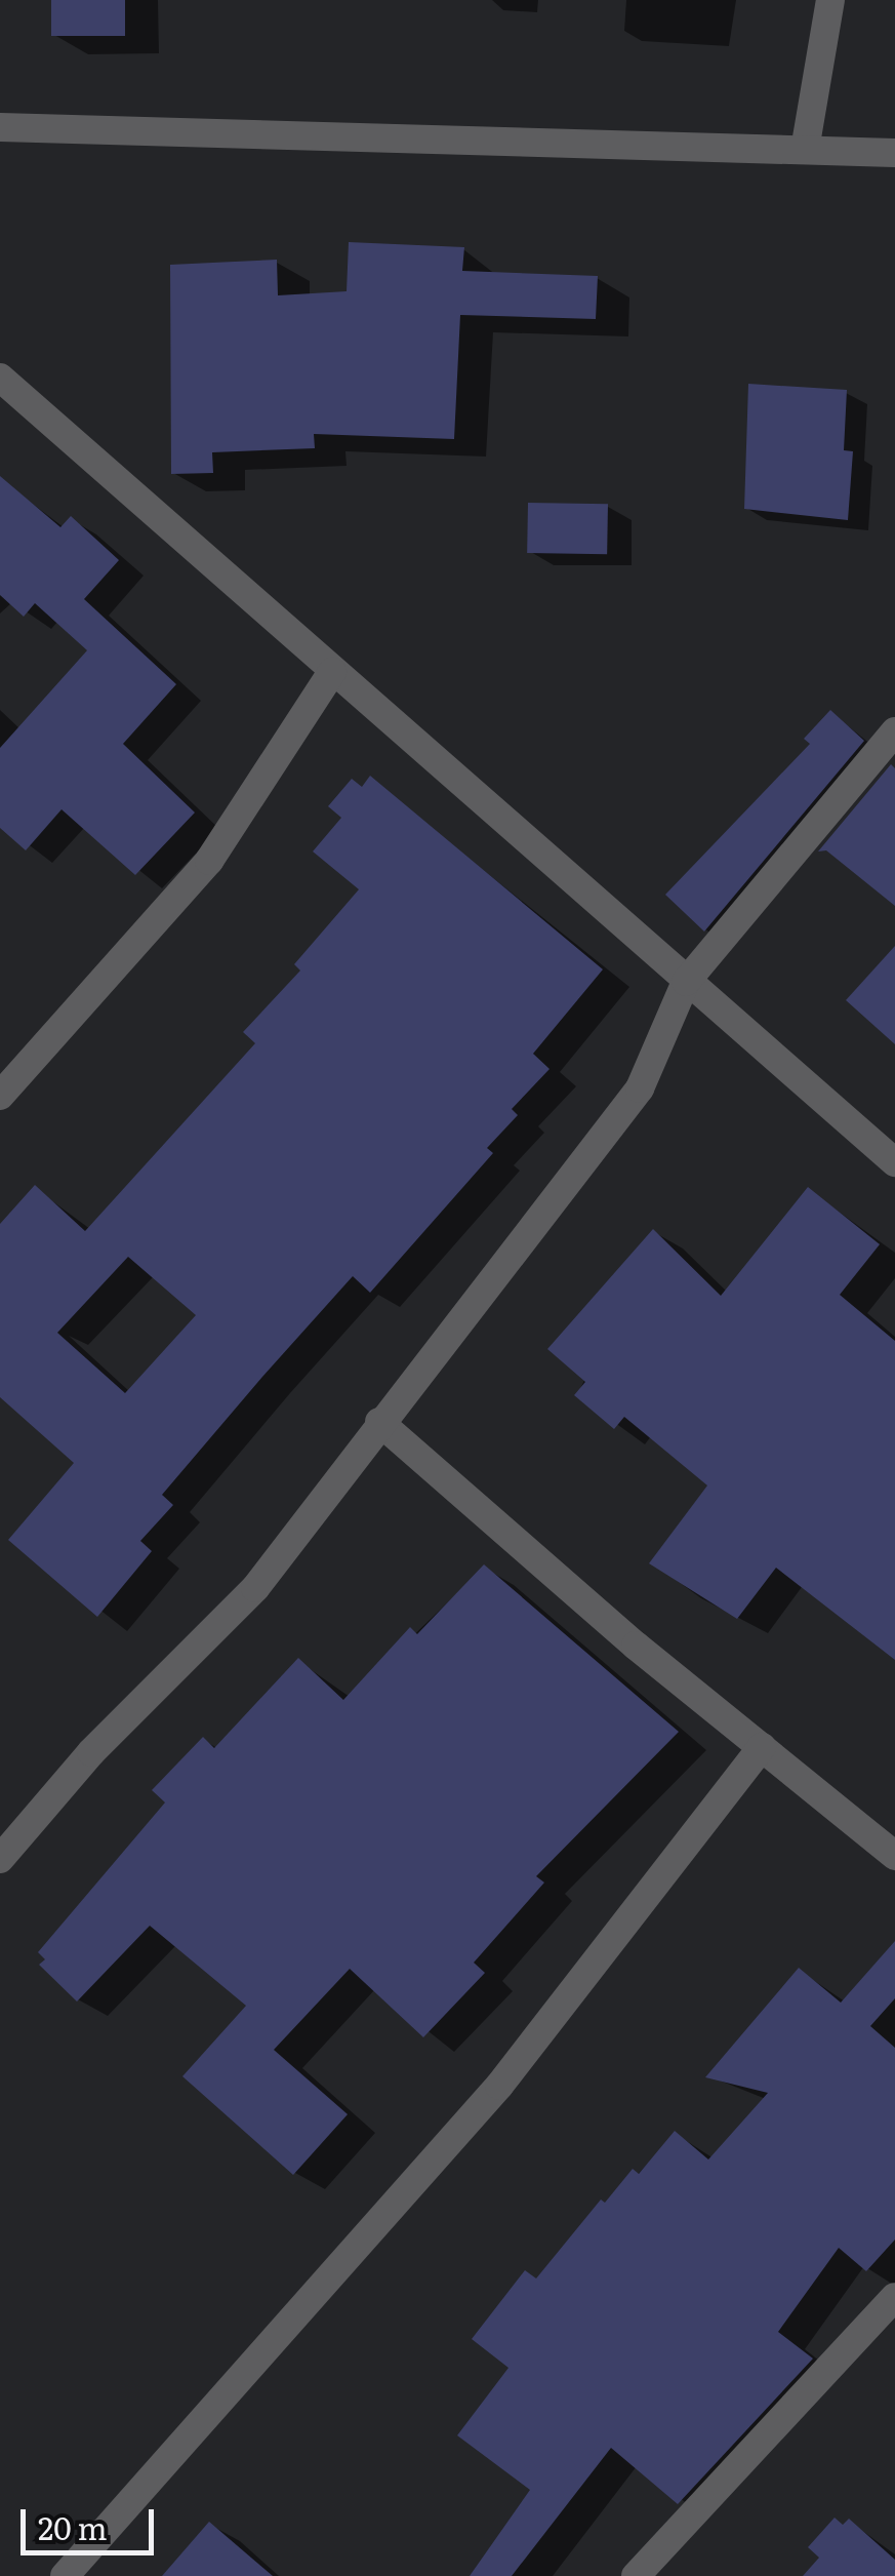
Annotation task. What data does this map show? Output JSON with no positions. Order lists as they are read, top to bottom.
{
  "scale_bar": "20 m"
}
